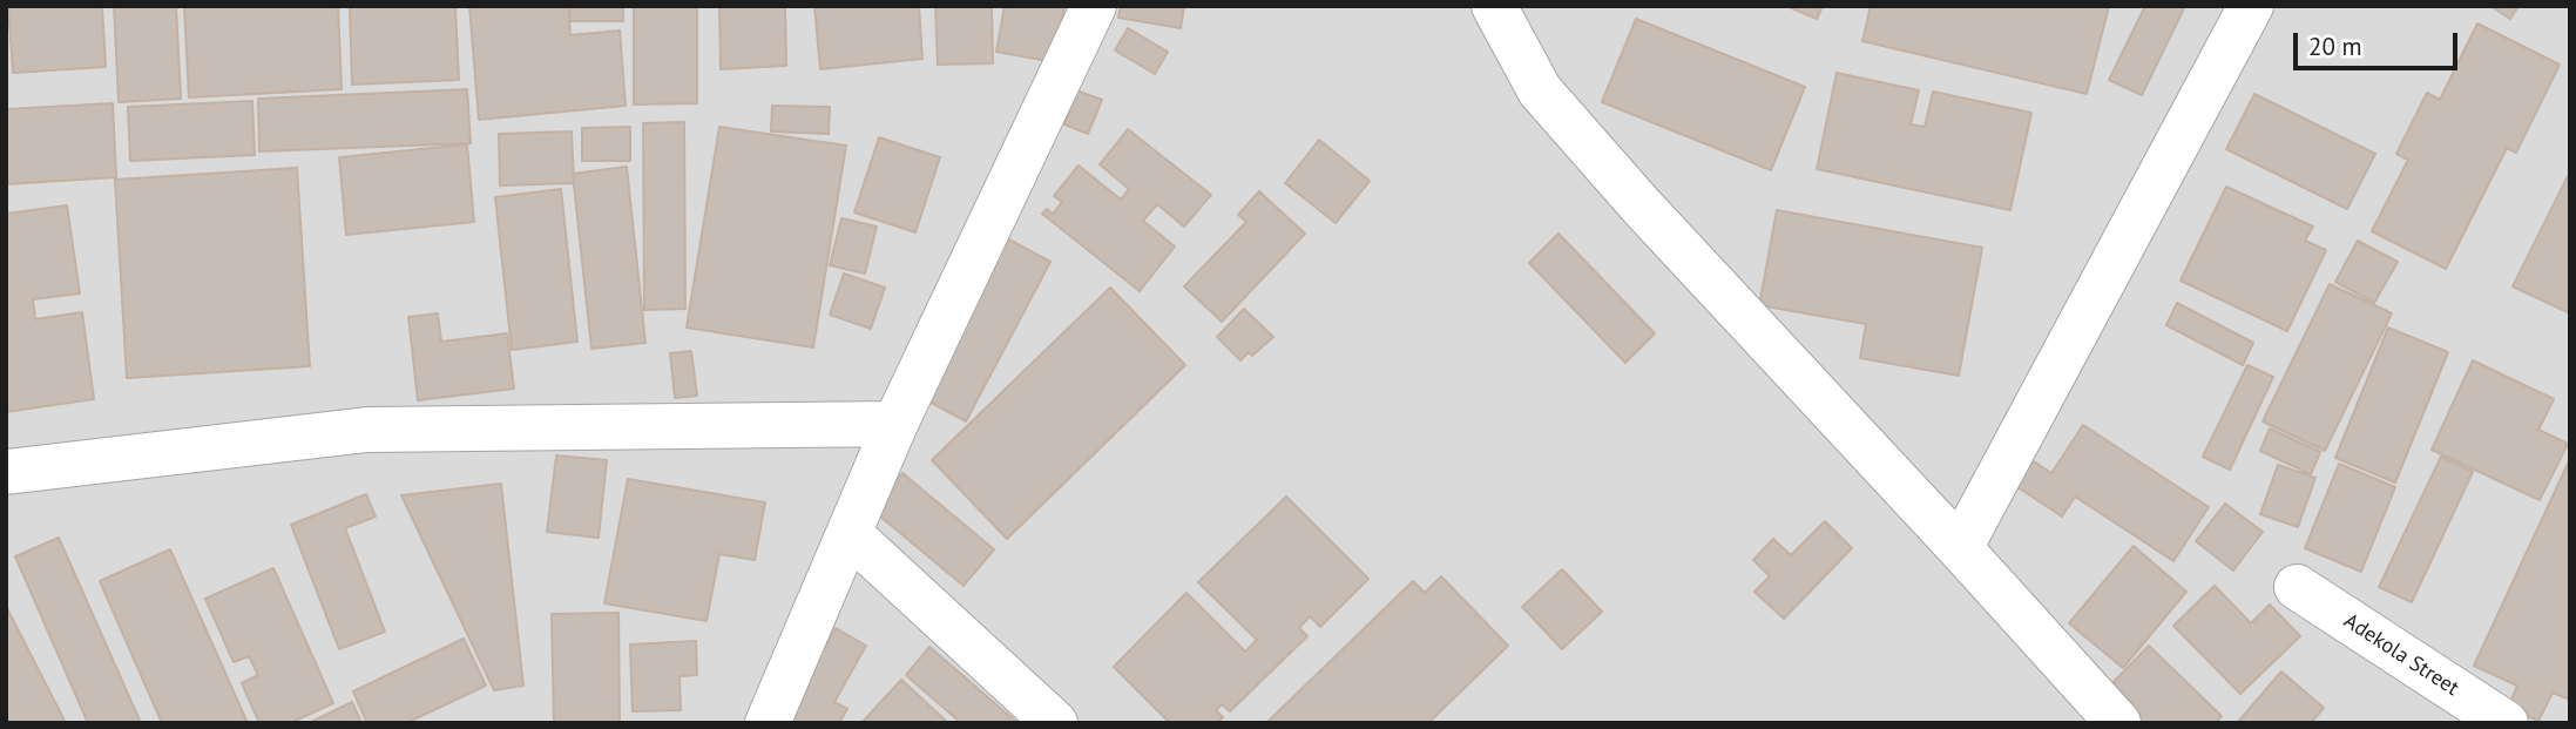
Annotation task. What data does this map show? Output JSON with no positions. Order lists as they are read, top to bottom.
{
  "streets": {
    "street": ["Adekola Street"]
  },
  "scale_bar": "20 m"
}
